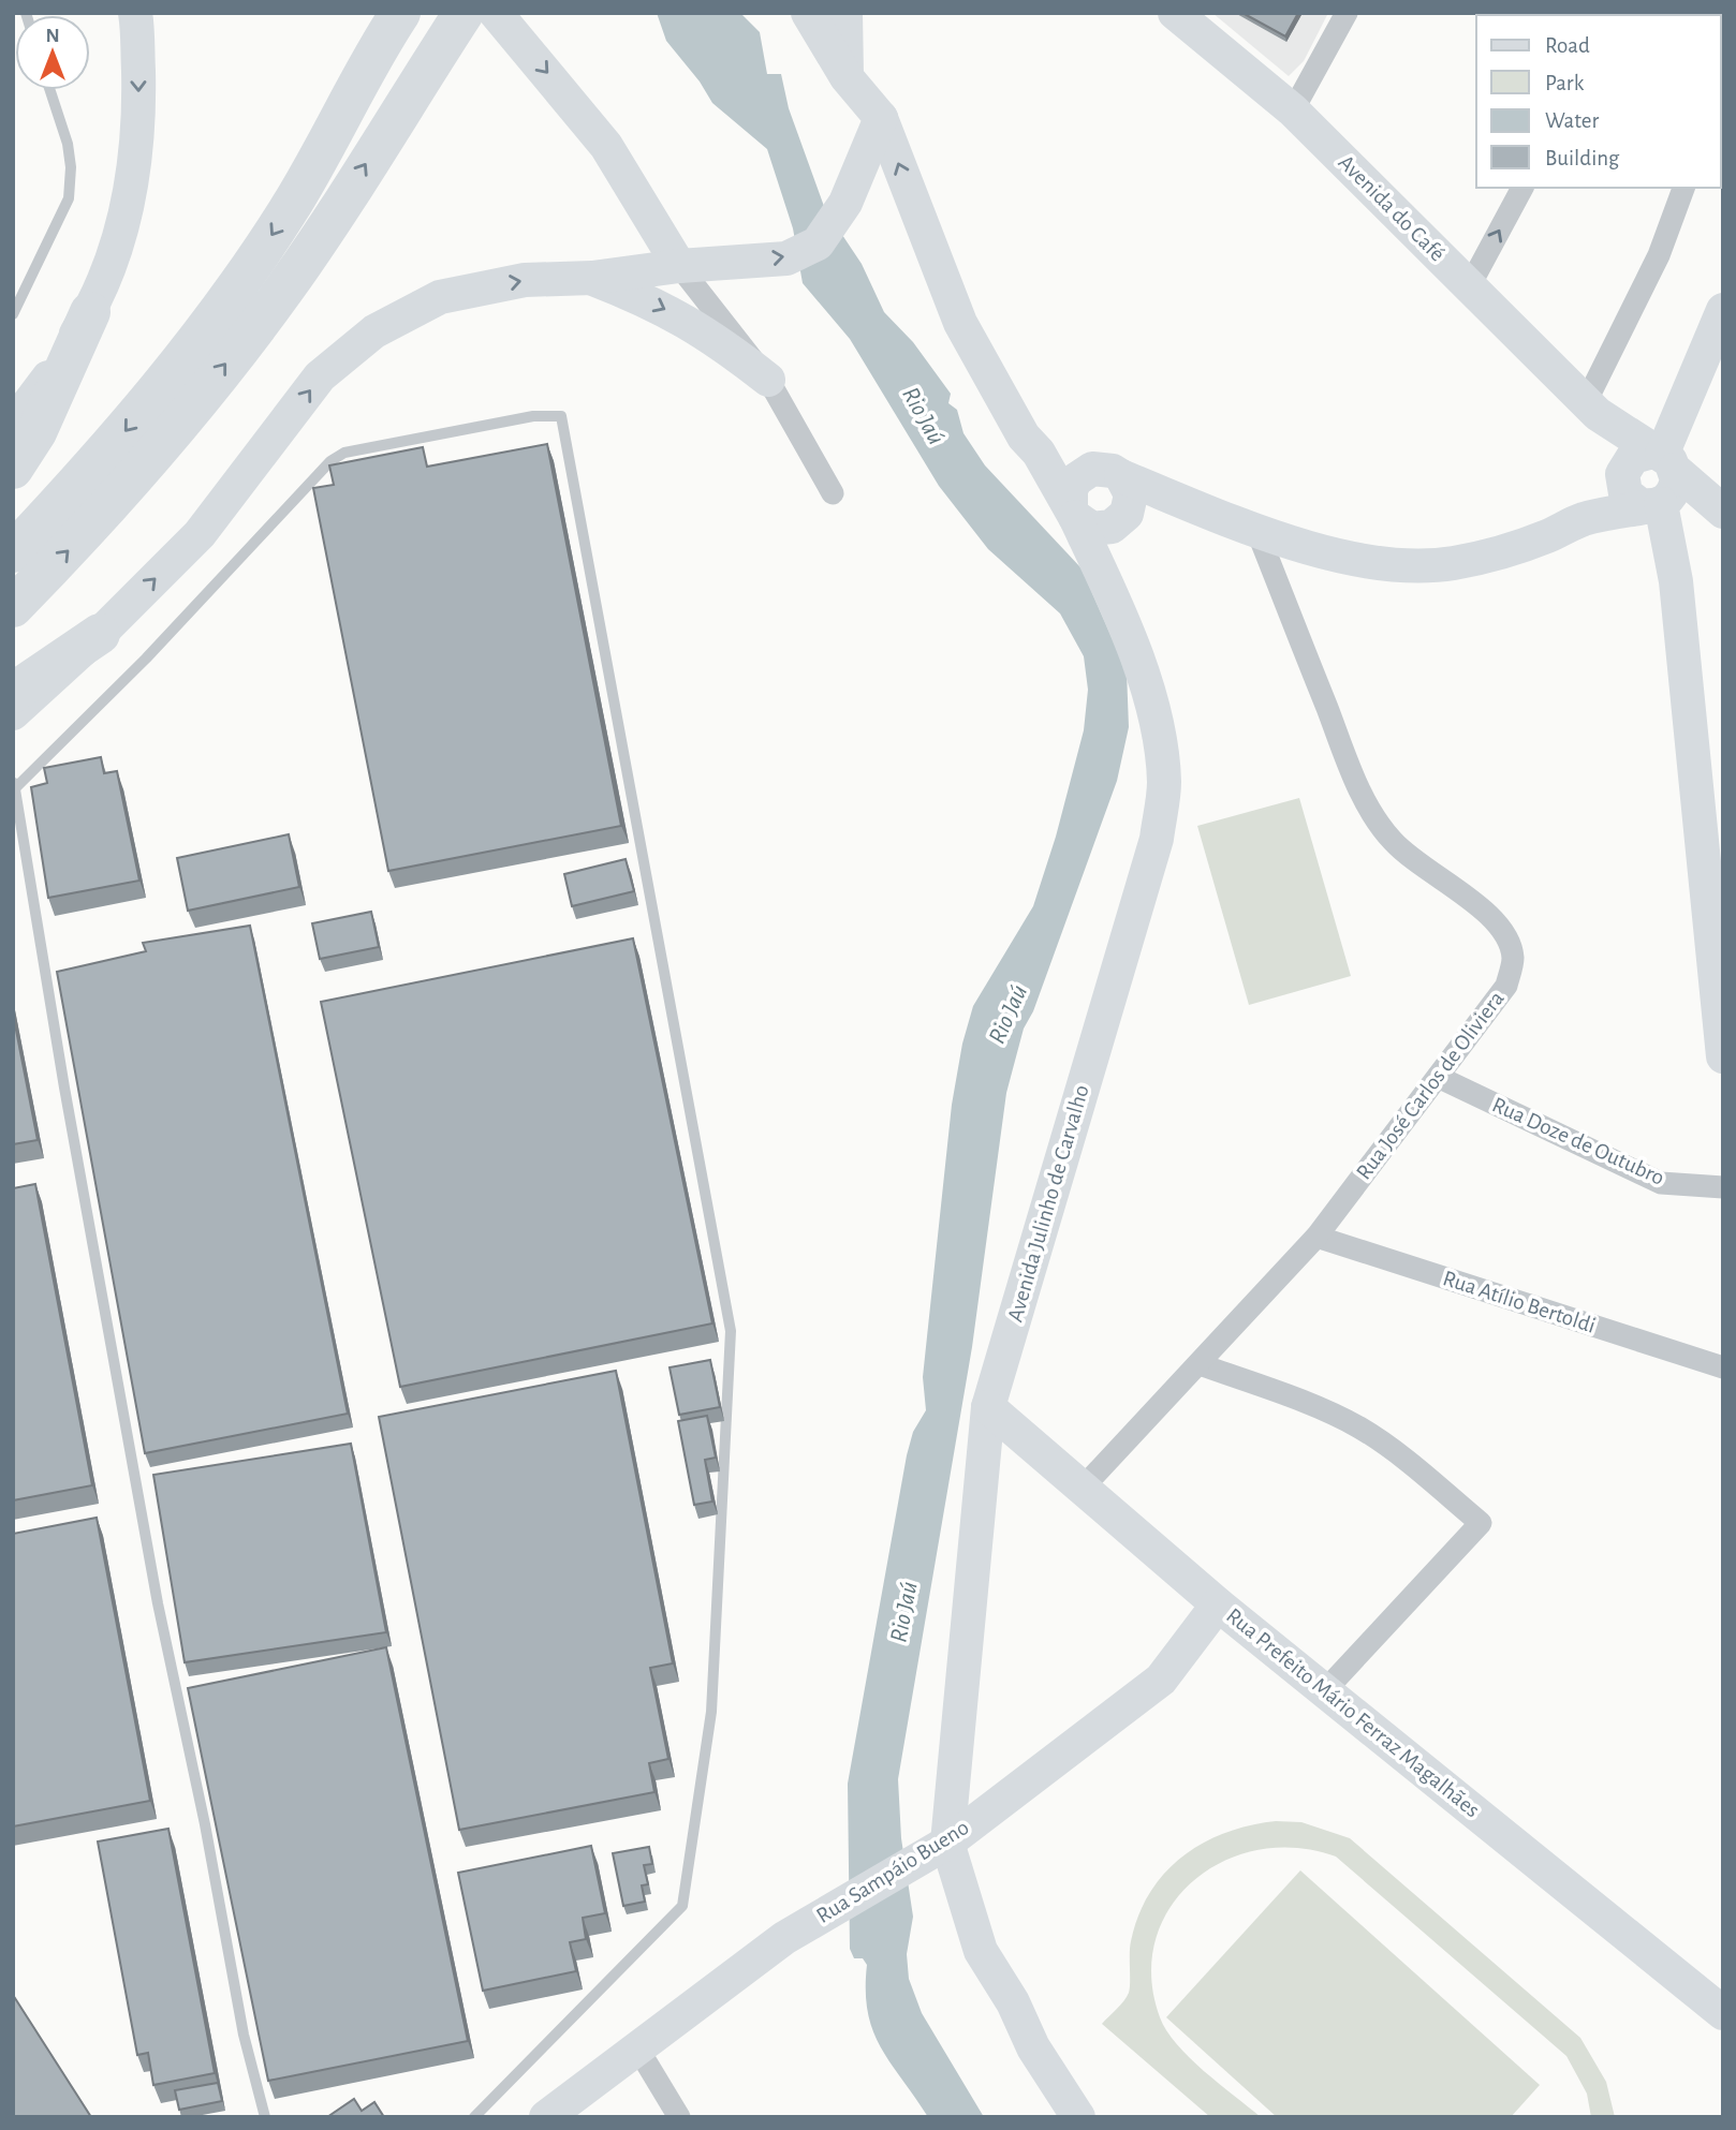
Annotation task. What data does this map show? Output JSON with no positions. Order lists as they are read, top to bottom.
{
  "streets": {
    "street": [
      "Avenida do Café",
      "Rua José Carlos de Oliviera",
      "Rua Doze de Outubro",
      "Avenida Julinho de Carvalho",
      "Rua Atílio Bertoldi",
      "Rua Prefeito Mário Ferraz Magalhães",
      "Rua Sampáio Bueno"
    ]
  },
  "crossings": [
    ["Rua José Carlos de Oliviera", "Rua Doze de Outubro"],
    ["Rua José Carlos de Oliviera", "Rua Atílio Bertoldi"],
    ["Rua José Carlos de Oliviera", "Rua Prefeito Mário Ferraz Magalhães"],
    ["Avenida Julinho de Carvalho", "Rua Prefeito Mário Ferraz Magalhães"],
    ["Avenida Julinho de Carvalho", "Rua Sampáio Bueno"],
    ["Rua Prefeito Mário Ferraz Magalhães", "Rua Sampáio Bueno"]
  ],
  "water": ["Rio Jaú"],
  "legend": [
    "Road",
    "Park",
    "Water",
    "Building"
  ],
  "north": "top"
}
